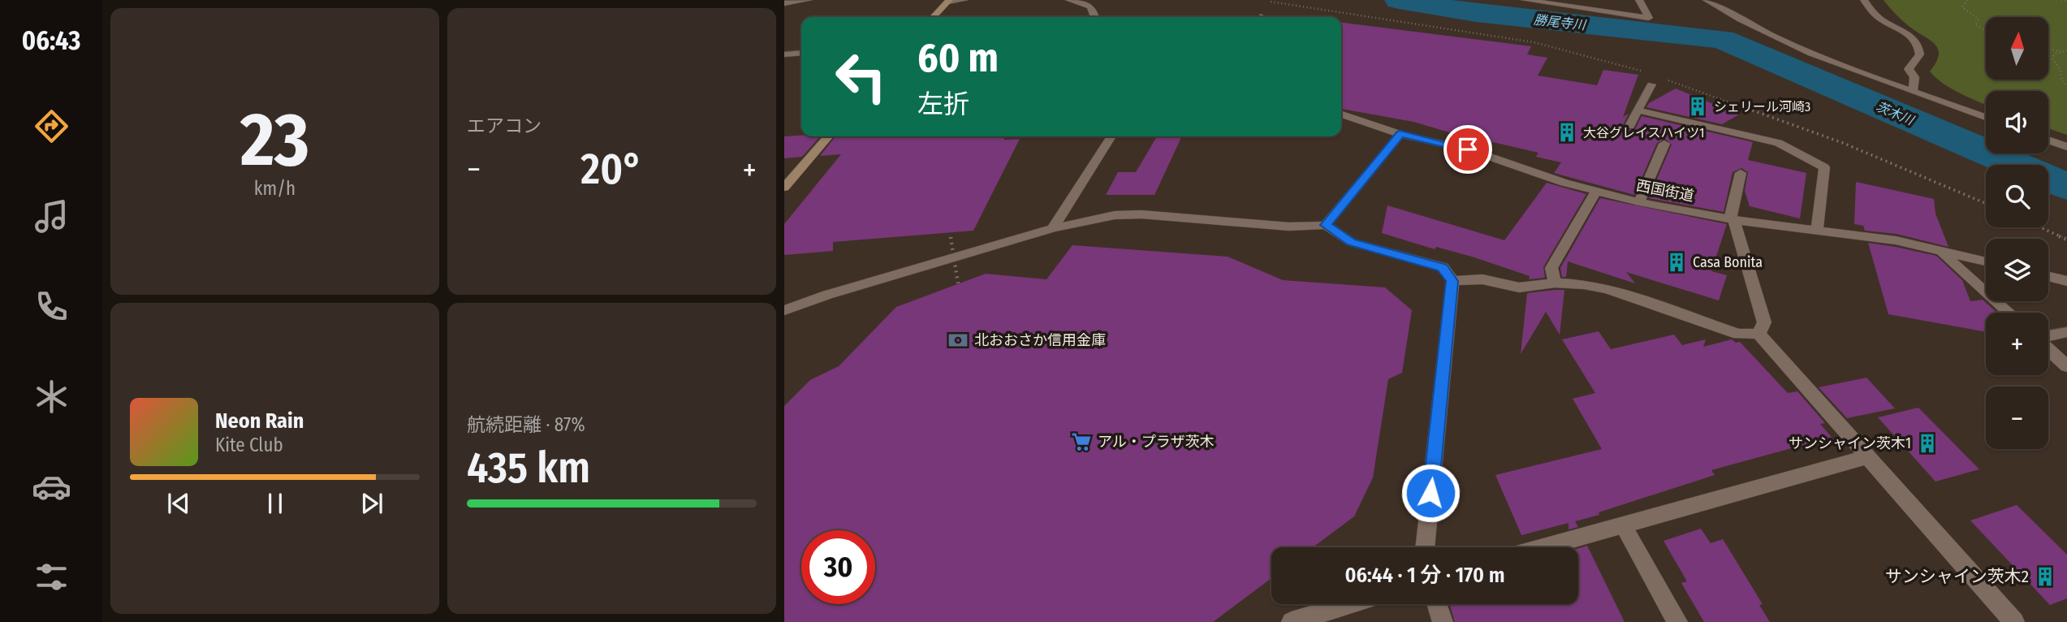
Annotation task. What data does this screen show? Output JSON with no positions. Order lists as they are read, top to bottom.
{
  "streets": {
    "street": ["西国街道"]
  },
  "water": ["勝尾寺川", "茨木川"],
  "places": {
    "building": [
      "シェリール河崎3",
      "大谷グレイスハイツ1",
      "Casa Bonita",
      "サンシャイン茨木1",
      "サンシャイン茨木2"
    ],
    "bank": ["北おおさか信用金庫"],
    "supermarket": ["アル・プラザ茨木"]
  },
  "north": "top",
  "page": {
    "tabs": "06:43",
    "tile": [
      ["23", "km/h"],
      "エアコン",
      ["航続距離 · 87%", "435 km"]
    ],
    "map_buttons": ["+", "−"],
    "turn": ["60 m", "左折"],
    "heat": ["−", "20°", "+"],
    "song": ["Neon Rain", "Kite Club"],
    "limit": "30",
    "trip": "06:44 · 1 分 · 170 m"
  }
}
